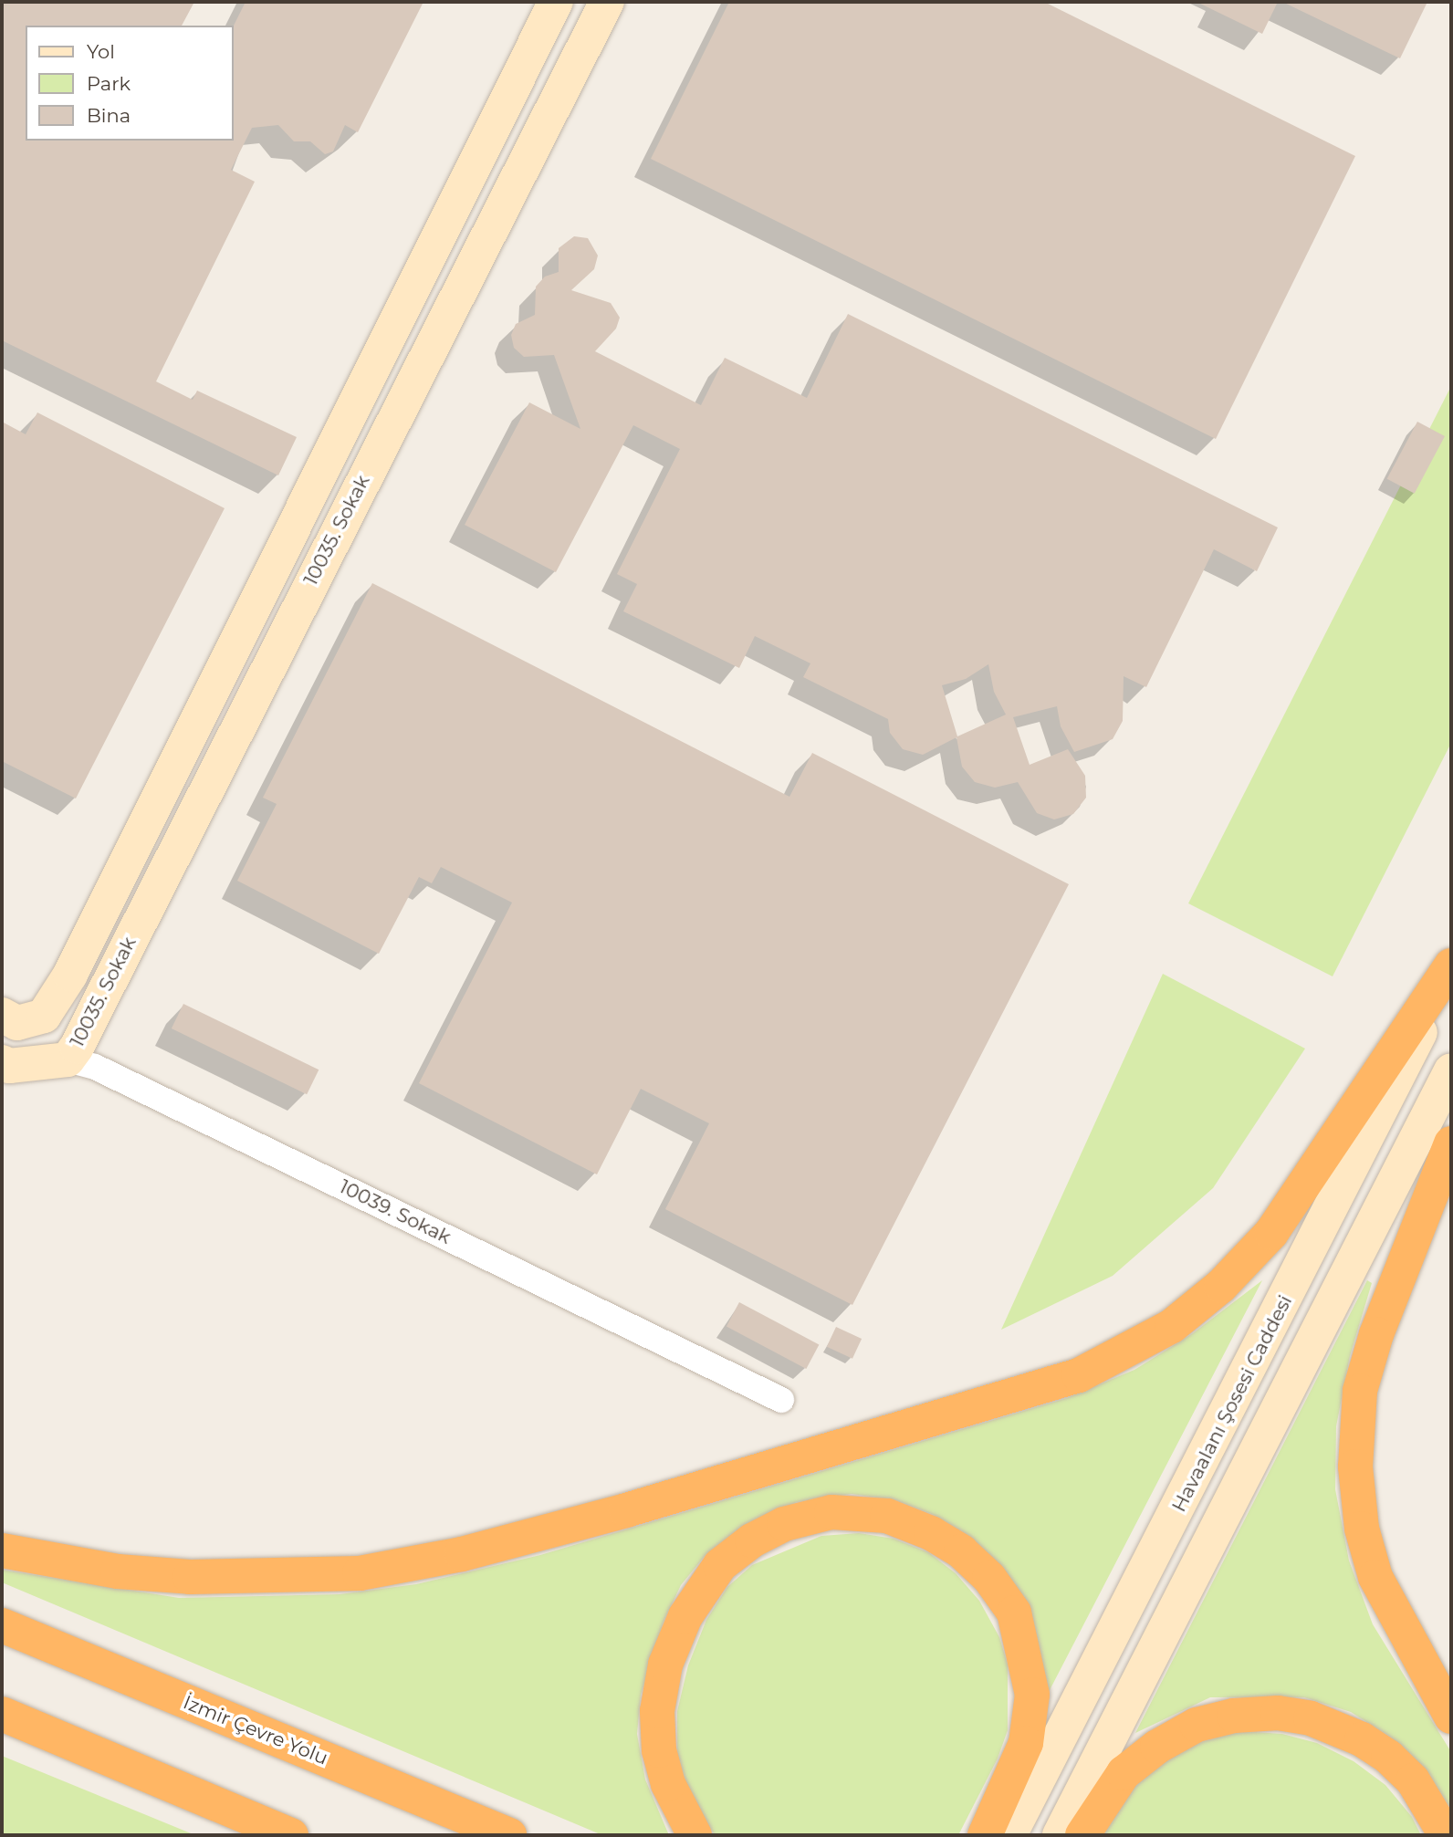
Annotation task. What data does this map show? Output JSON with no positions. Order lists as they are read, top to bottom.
{
  "streets": {
    "highway": ["İzmir Çevre Yolu"],
    "street": ["10035. Sokak", "10039. Sokak", "Havaalanı Şosesi Caddesi"]
  },
  "crossings": [
    ["10035. Sokak", "10039. Sokak"]
  ],
  "legend": ["Yol", "Park", "Bina"]
}
